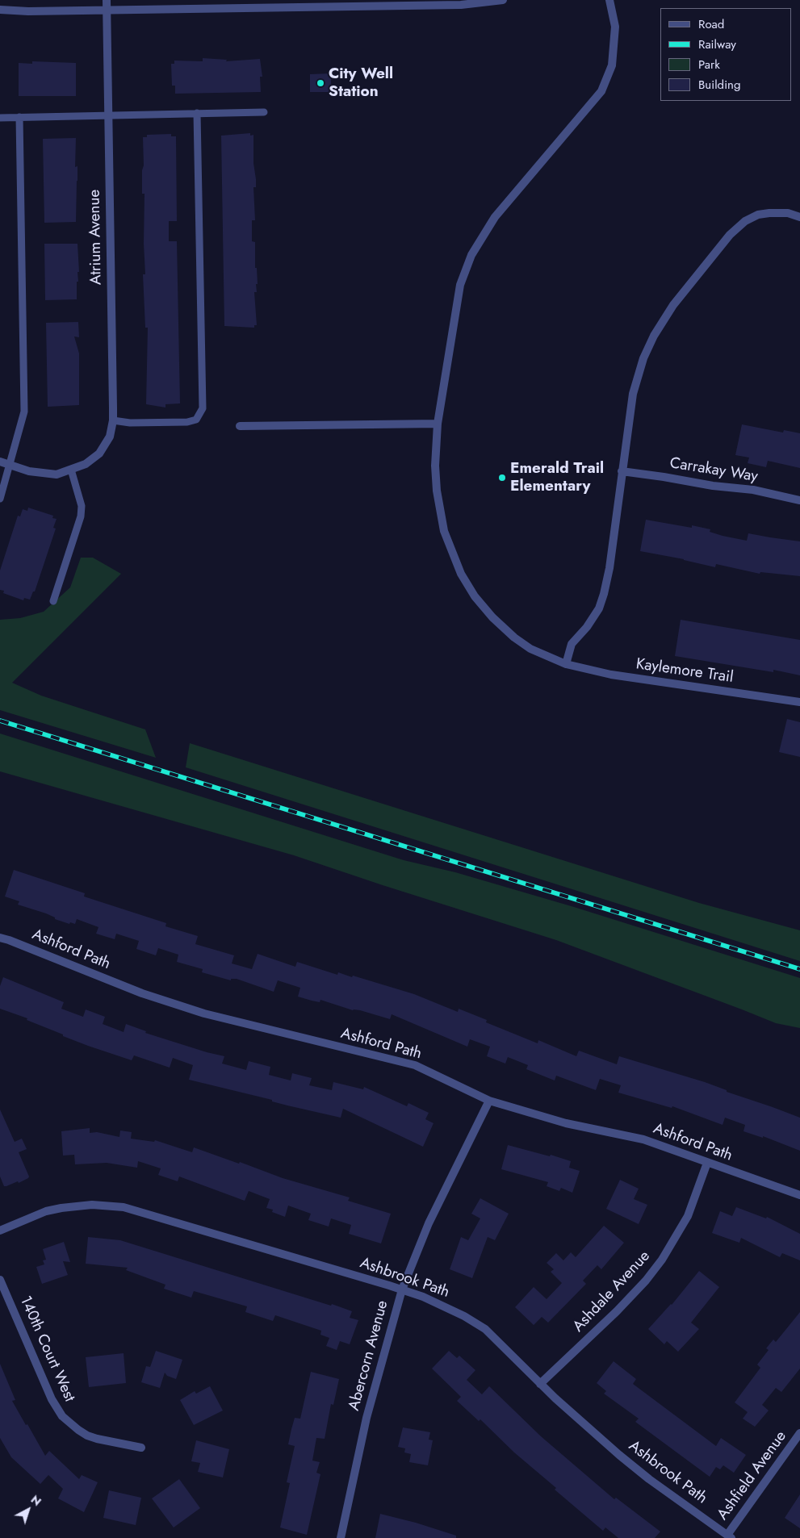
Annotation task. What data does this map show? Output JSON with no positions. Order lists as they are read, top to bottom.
{
  "streets": {
    "street": [
      "Atrium Avenue",
      "Carrakay Way",
      "Kaylemore Trail",
      "Ashford Path",
      "Ashbrook Path",
      "Ashdale Avenue",
      "140th Court West",
      "Abercorn Avenue",
      "Ashfield Avenue"
    ]
  },
  "crossings": [
    ["Ashford Path", "Ashdale Avenue"],
    ["Ashford Path", "Abercorn Avenue"],
    ["Ashbrook Path", "Ashdale Avenue"],
    ["Ashbrook Path", "Abercorn Avenue"],
    ["Ashbrook Path", "Ashfield Avenue"]
  ],
  "places": ["City Well Station", "Emerald Trail Elementary"],
  "legend": [
    "Road",
    "Railway",
    "Park",
    "Building"
  ],
  "north": "top right"
}
